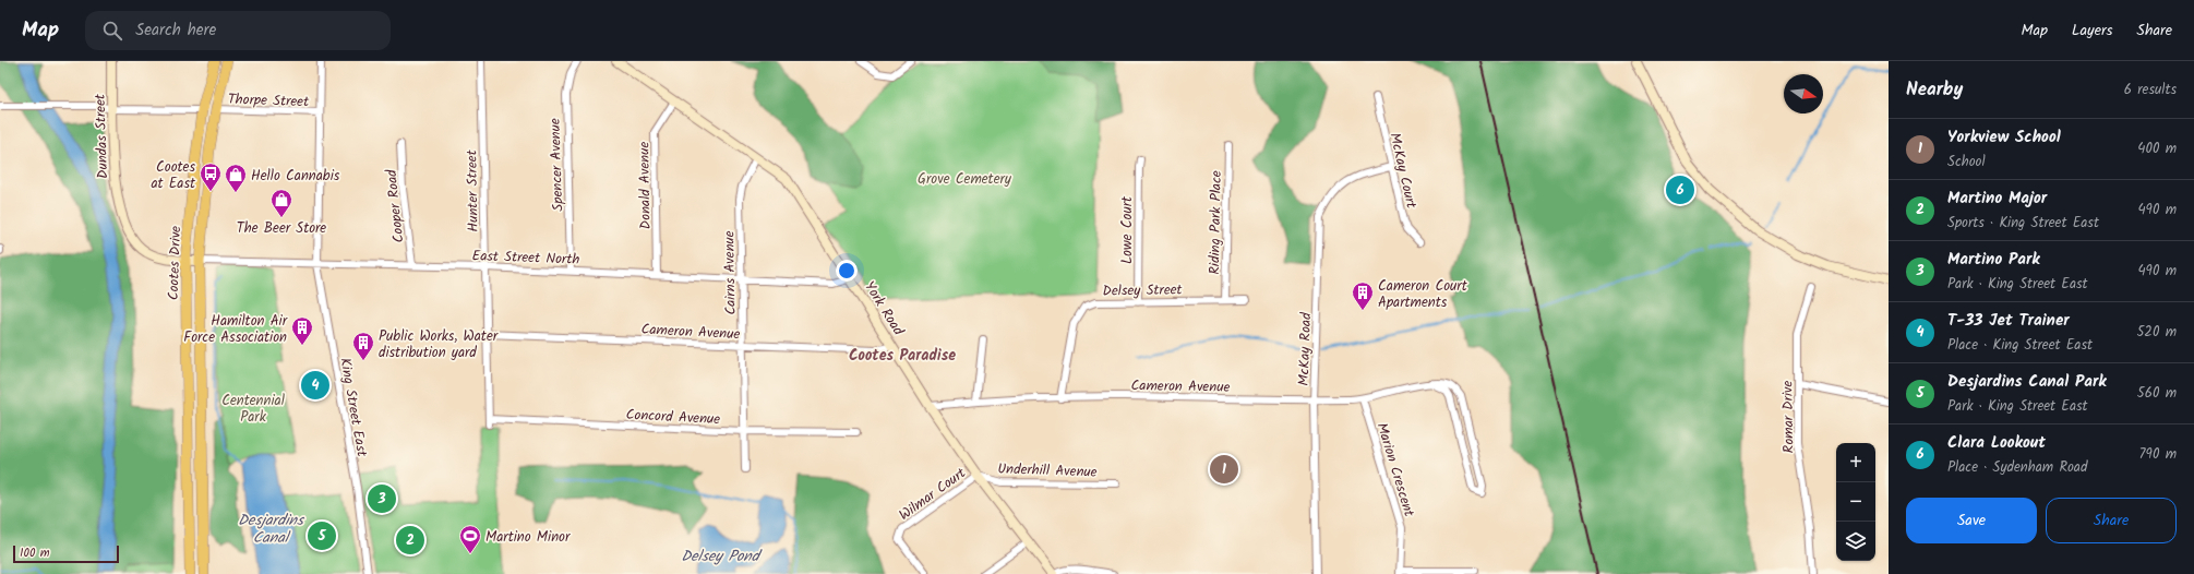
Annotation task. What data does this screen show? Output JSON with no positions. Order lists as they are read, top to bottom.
{
  "streets": {
    "main road": ["Cootes Drive"],
    "street": [
      "Thorpe Street",
      "Dundas Street",
      "Spencer Avenue",
      "McKay Court",
      "Donald Avenue",
      "Hunter Street",
      "Cooper Road",
      "Riding Park Place",
      "Lowe Court",
      "East Street North",
      "Cairns Avenue",
      "Delsey Street",
      "York Road",
      "Cameron Avenue",
      "McKay Road",
      "King Street East",
      "Concord Avenue",
      "Romar Drive",
      "Underhill Avenue",
      "Marion Crescent",
      "Wilmar Court"
    ]
  },
  "crossings": [
    ["Thorpe Street", "Cootes Drive"],
    ["Thorpe Street", "King Street East"],
    ["Dundas Street", "East Street North"],
    ["Dundas Street", "Cootes Drive"],
    ["Spencer Avenue", "East Street North"],
    ["McKay Court", "McKay Road"],
    ["Donald Avenue", "East Street North"],
    ["Donald Avenue", "York Road"],
    ["Hunter Street", "East Street North"],
    ["Hunter Street", "Cameron Avenue"],
    ["Hunter Street", "Concord Avenue"],
    ["Cooper Road", "East Street North"],
    ["Riding Park Place", "Delsey Street"],
    ["Lowe Court", "Delsey Street"],
    ["East Street North", "Cootes Drive"],
    ["East Street North", "Cairns Avenue"],
    ["East Street North", "York Road"],
    ["East Street North", "King Street East"],
    ["Cairns Avenue", "York Road"],
    ["Cairns Avenue", "Cameron Avenue"],
    ["Cairns Avenue", "Concord Avenue"],
    ["Delsey Street", "Cameron Avenue"],
    ["York Road", "Cameron Avenue"],
    ["York Road", "Underhill Avenue"],
    ["York Road", "Wilmar Court"],
    ["Cameron Avenue", "McKay Road"],
    ["Cameron Avenue", "Marion Crescent"],
    ["Underhill Avenue", "Wilmar Court"]
  ],
  "districts": ["Cootes Paradise"],
  "water": ["Desjardins Canal", "Delsey Pond"],
  "parks": ["Grove Cemetery", "Centennial Park"],
  "places": {
    "bus stop": ["Cootes at East"],
    "shop": ["Hello Cannabis", "The Beer Store"],
    "building": ["Cameron Court Apartments", "Hamilton Air Force Association", "Public Works, Water distribution yard"],
    "sports": ["Martino Minor"]
  },
  "scale_bar": "100 m",
  "north": "right",
  "page": {
    "header": "Map",
    "search": "Search here",
    "nav": ["Map", "Layers", "Share"],
    "heading": ["Nearby", "6 results"],
    "list": [
      {
        "mark": "1",
        "name": "Yorkview School",
        "note": "School",
        "value": "400 m"
      },
      {
        "mark": "2",
        "name": "Martino Major",
        "note": "Sports · King Street East",
        "value": "490 m"
      },
      {
        "mark": "3",
        "name": "Martino Park",
        "note": "Park · King Street East",
        "value": "490 m"
      },
      {
        "mark": "4",
        "name": "T-33 Jet Trainer",
        "note": "Place · King Street East",
        "value": "520 m"
      },
      {
        "mark": "5",
        "name": "Desjardins Canal Park",
        "note": "Park · King Street East",
        "value": "560 m"
      },
      {
        "mark": "6",
        "name": "Clara Lookout",
        "note": "Place · Sydenham Road",
        "value": "790 m"
      }
    ],
    "pins": [
      "6",
      "4",
      "1",
      "3",
      "5",
      "2"
    ],
    "map_buttons": ["+", "−"],
    "buttons": ["Save", "Share"],
    "scale": "100 m"
  }
}
